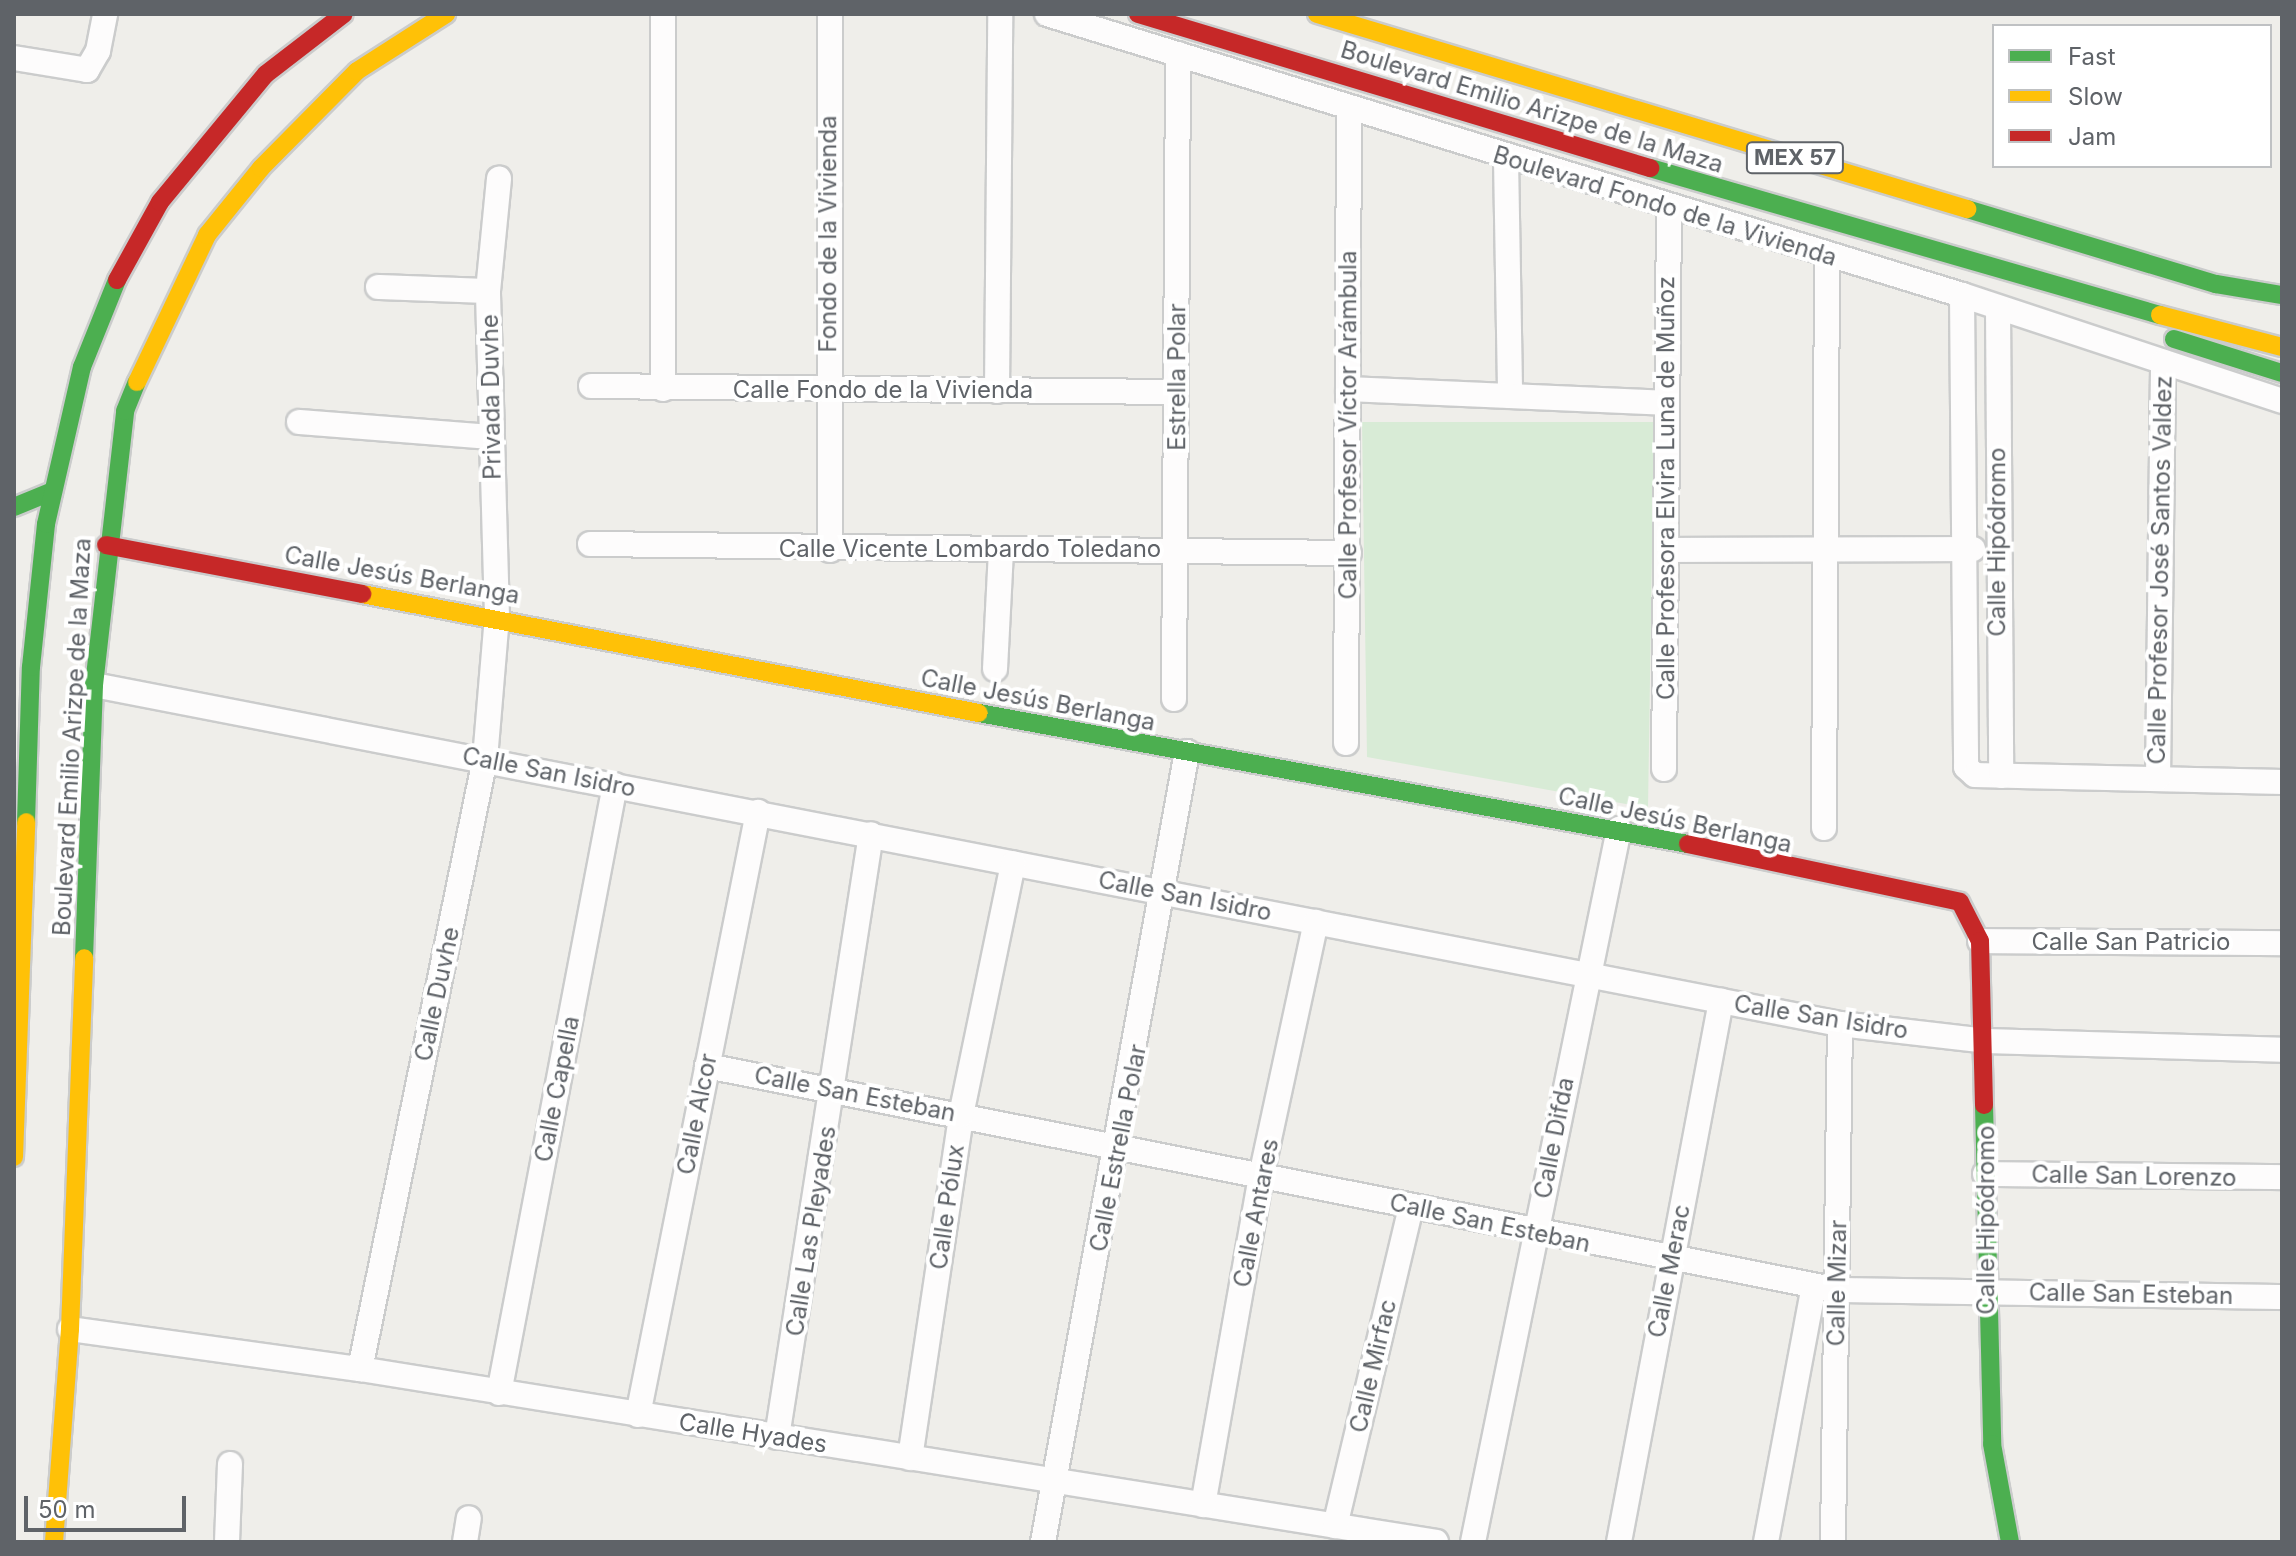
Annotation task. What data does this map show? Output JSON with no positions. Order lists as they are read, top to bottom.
{
  "streets": {
    "main road": [
      "Boulevard Emilio Arizpe de la Maza",
      "MEX 57",
      "Calle Hipódromo",
      "Calle Jesús Berlanga"
    ],
    "street": [
      "Boulevard Fondo de la Vivienda",
      "Fondo de la Vivienda",
      "Estrella Polar",
      "Calle Fondo de la Vivienda",
      "Privada Duvhe",
      "Calle Profesor Víctor Arámbula",
      "Calle Profesora Elvira Luna de Muñoz",
      "Calle Vicente Lombardo Toledano",
      "Calle Profesor José Santos Valdez",
      "Calle San Isidro",
      "Calle San Patricio",
      "Calle Duvhe",
      "Calle Capella",
      "Calle San Esteban",
      "Calle Alcor",
      "Calle Difda",
      "Calle Estrella Polar",
      "Calle San Lorenzo",
      "Calle Pólux",
      "Calle Antares",
      "Calle Las Pleyades",
      "Calle Merac",
      "Calle Mizar",
      "Calle Mirfac",
      "Calle Hyades"
    ]
  },
  "crossings": [
    ["Boulevard Emilio Arizpe de la Maza", "Calle Jesús Berlanga"],
    ["Boulevard Emilio Arizpe de la Maza", "Calle San Isidro"],
    ["Boulevard Emilio Arizpe de la Maza", "Calle Hyades"],
    ["Boulevard Fondo de la Vivienda", "Estrella Polar"],
    ["Boulevard Fondo de la Vivienda", "Calle Profesor Víctor Arámbula"],
    ["Boulevard Fondo de la Vivienda", "Calle Profesora Elvira Luna de Muñoz"],
    ["Boulevard Fondo de la Vivienda", "Calle Hipódromo"],
    ["Boulevard Fondo de la Vivienda", "Calle Profesor José Santos Valdez"],
    ["Fondo de la Vivienda", "Calle Fondo de la Vivienda"],
    ["Fondo de la Vivienda", "Calle Vicente Lombardo Toledano"],
    ["Estrella Polar", "Calle Fondo de la Vivienda"],
    ["Estrella Polar", "Calle Vicente Lombardo Toledano"],
    ["Privada Duvhe", "Calle Jesús Berlanga"],
    ["Privada Duvhe", "Calle Duvhe"],
    ["Calle Profesor Víctor Arámbula", "Calle Vicente Lombardo Toledano"],
    ["Calle Hipódromo", "Calle Jesús Berlanga"],
    ["Calle Hipódromo", "Calle San Isidro"],
    ["Calle Hipódromo", "Calle San Patricio"],
    ["Calle Hipódromo", "Calle San Esteban"],
    ["Calle Hipódromo", "Calle San Lorenzo"],
    ["Calle Jesús Berlanga", "Calle Duvhe"],
    ["Calle Jesús Berlanga", "Calle Difda"],
    ["Calle Jesús Berlanga", "Calle Estrella Polar"],
    ["Calle San Isidro", "Calle Duvhe"],
    ["Calle San Isidro", "Calle Capella"],
    ["Calle San Isidro", "Calle Alcor"],
    ["Calle San Isidro", "Calle Difda"],
    ["Calle San Isidro", "Calle Estrella Polar"],
    ["Calle San Isidro", "Calle Pólux"],
    ["Calle San Isidro", "Calle Antares"],
    ["Calle San Isidro", "Calle Las Pleyades"],
    ["Calle San Isidro", "Calle Merac"],
    ["Calle San Isidro", "Calle Mizar"],
    ["Calle Duvhe", "Calle Hyades"],
    ["Calle Capella", "Calle Hyades"],
    ["Calle San Esteban", "Calle Alcor"],
    ["Calle San Esteban", "Calle Difda"],
    ["Calle San Esteban", "Calle Estrella Polar"],
    ["Calle San Esteban", "Calle Pólux"],
    ["Calle San Esteban", "Calle Antares"],
    ["Calle San Esteban", "Calle Las Pleyades"],
    ["Calle San Esteban", "Calle Merac"],
    ["Calle San Esteban", "Calle Mizar"],
    ["Calle San Esteban", "Calle Mirfac"],
    ["Calle Alcor", "Calle Hyades"],
    ["Calle Estrella Polar", "Calle Hyades"],
    ["Calle Pólux", "Calle Hyades"],
    ["Calle Antares", "Calle Hyades"],
    ["Calle Las Pleyades", "Calle Hyades"],
    ["Calle Mirfac", "Calle Hyades"]
  ],
  "legend": ["Fast", "Slow", "Jam"],
  "scale_bar": "50 m"
}
